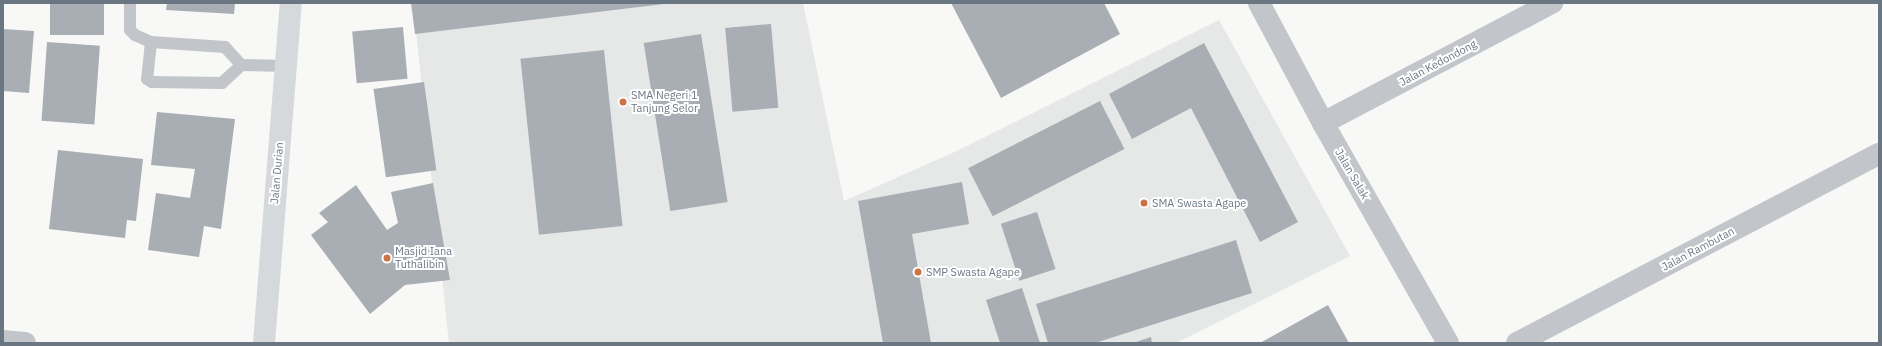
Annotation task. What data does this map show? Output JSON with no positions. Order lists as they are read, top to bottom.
{
  "streets": {
    "main road": ["Jalan Durian"],
    "street": ["Jalan Kedondong", "Jalan Salak", "Jalan Rambutan"]
  },
  "crossings": [
    ["Jalan Kedondong", "Jalan Salak"]
  ],
  "places": [
    "SMA Negeri 1 Tanjung Selor",
    "SMA Swasta Agape",
    "Masjid Iana Tuthalibin",
    "SMP Swasta Agape"
  ]
}
